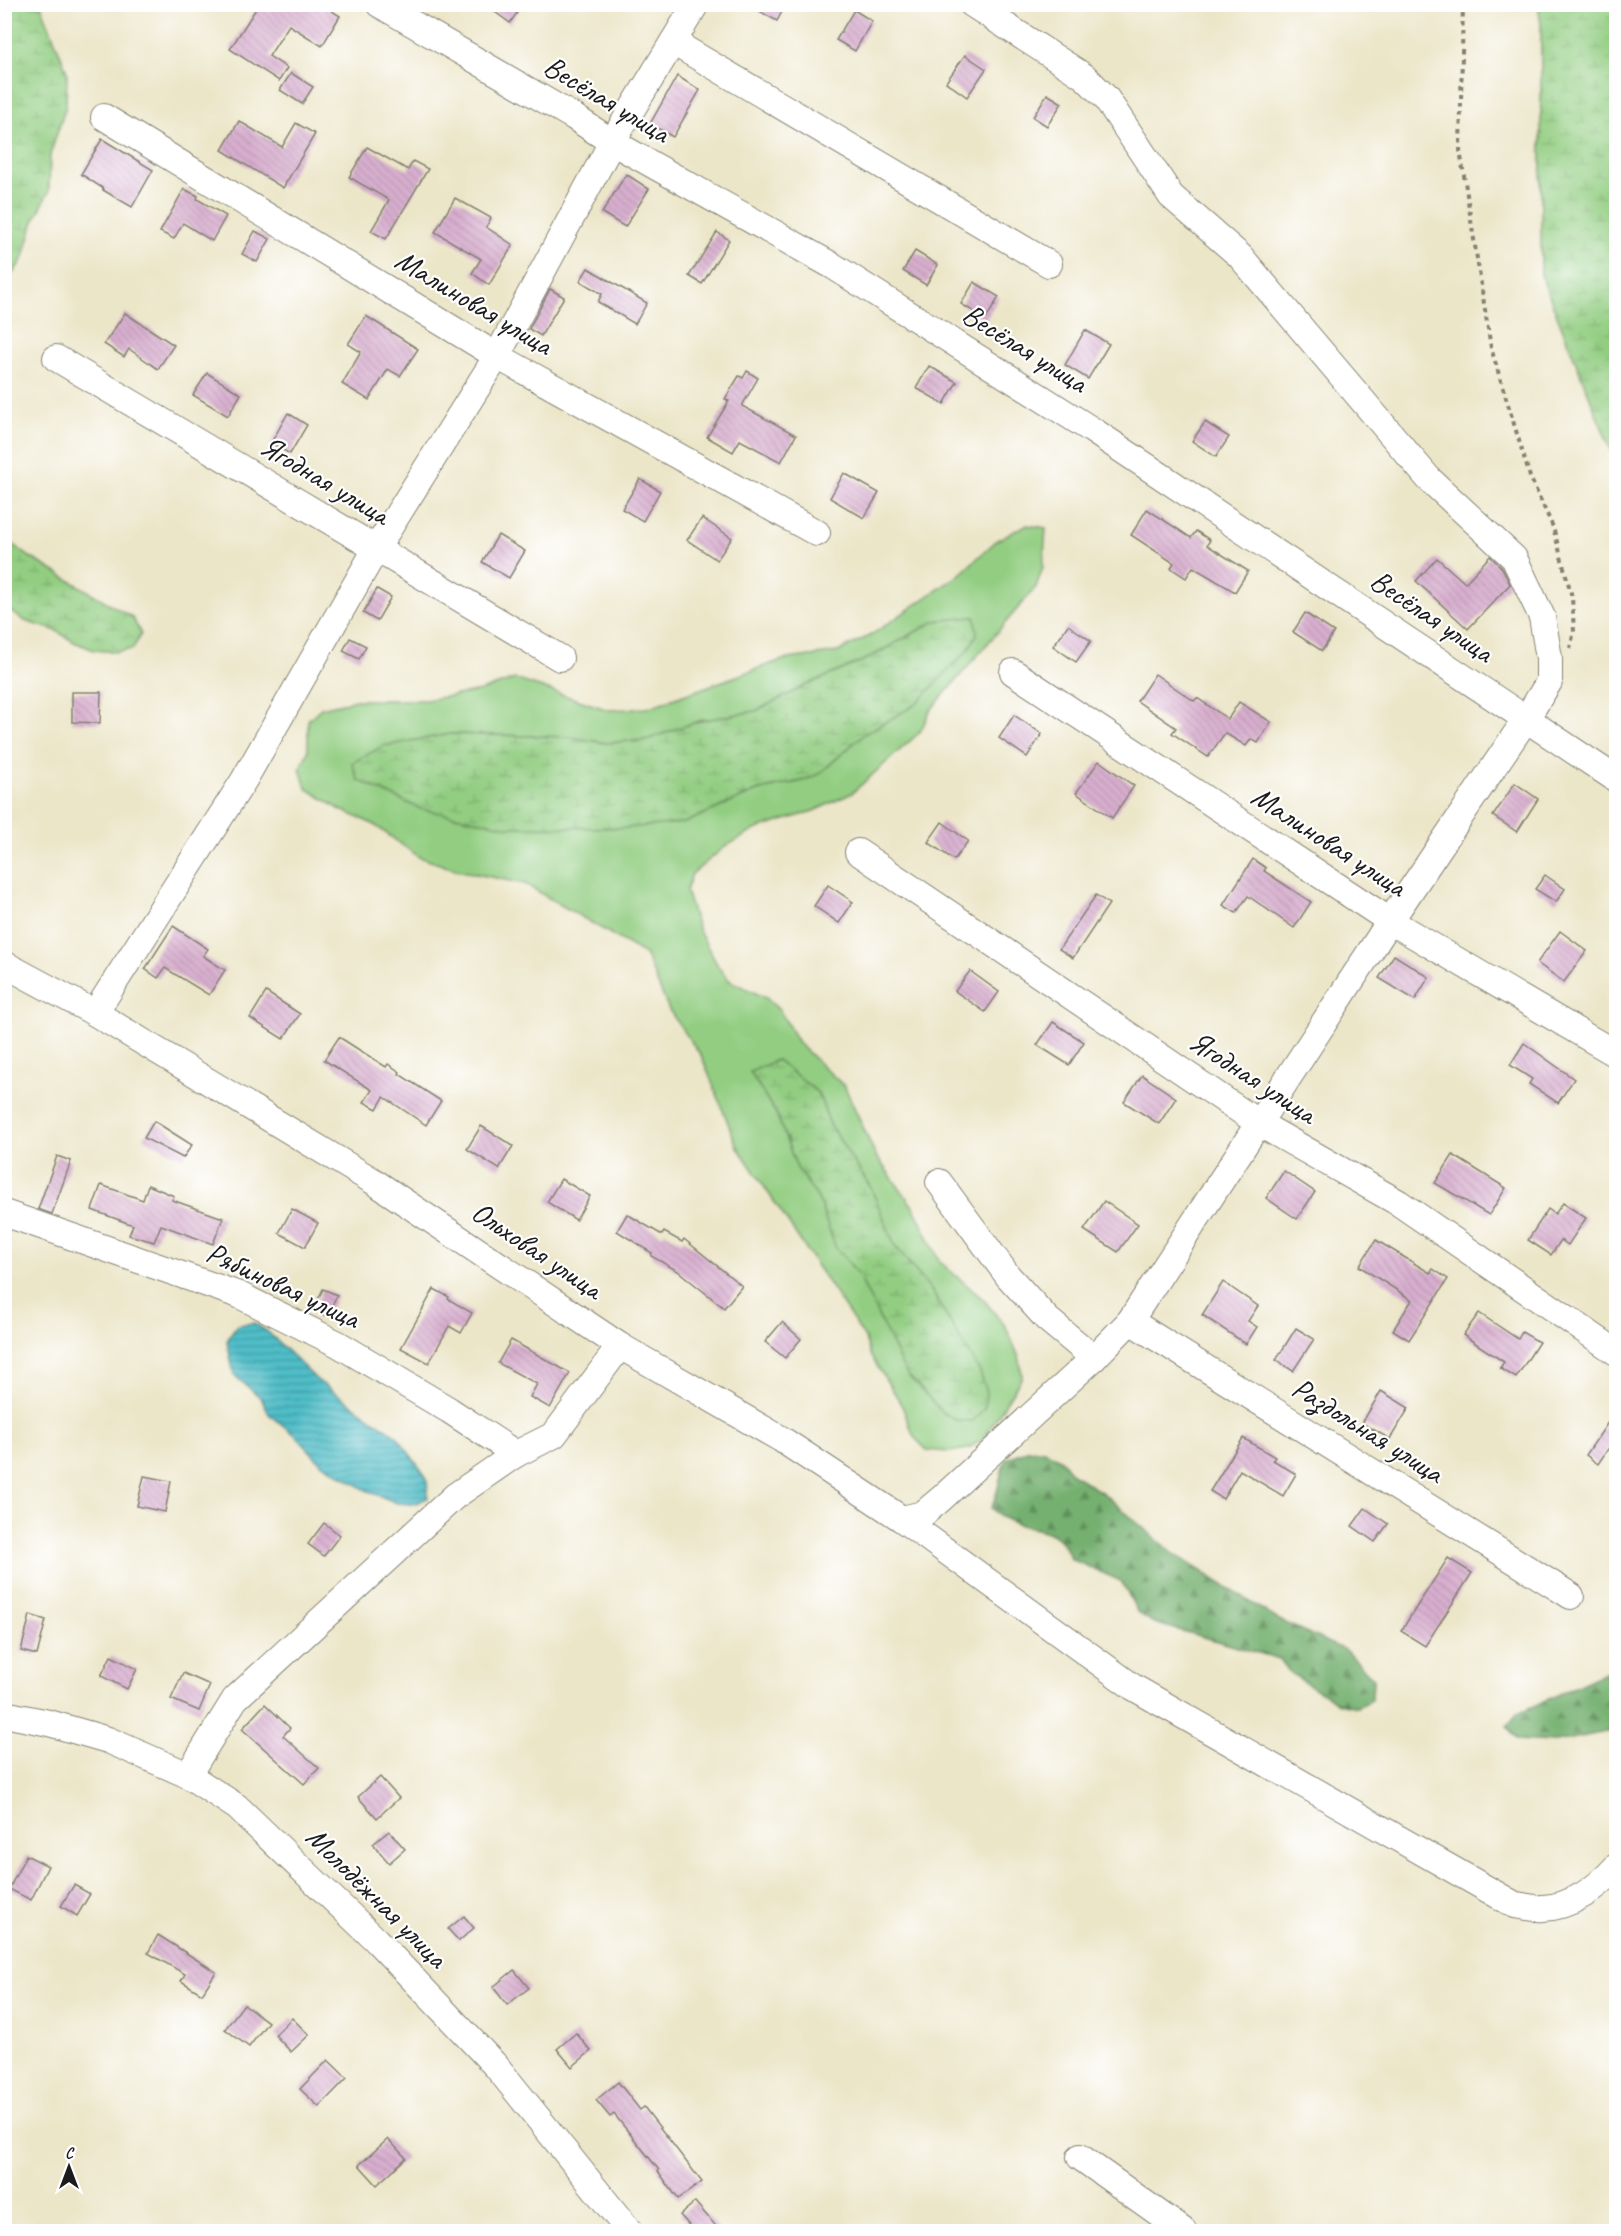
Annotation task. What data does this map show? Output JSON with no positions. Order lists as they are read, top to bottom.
{
  "streets": {
    "street": [
      "Весёлая улица",
      "Малиновая улица",
      "Ягодная улица",
      "Ольховая улица",
      "Рябиновая улица",
      "Раздольная улица",
      "Молодёжная улица"
    ]
  },
  "north": "top"
}
